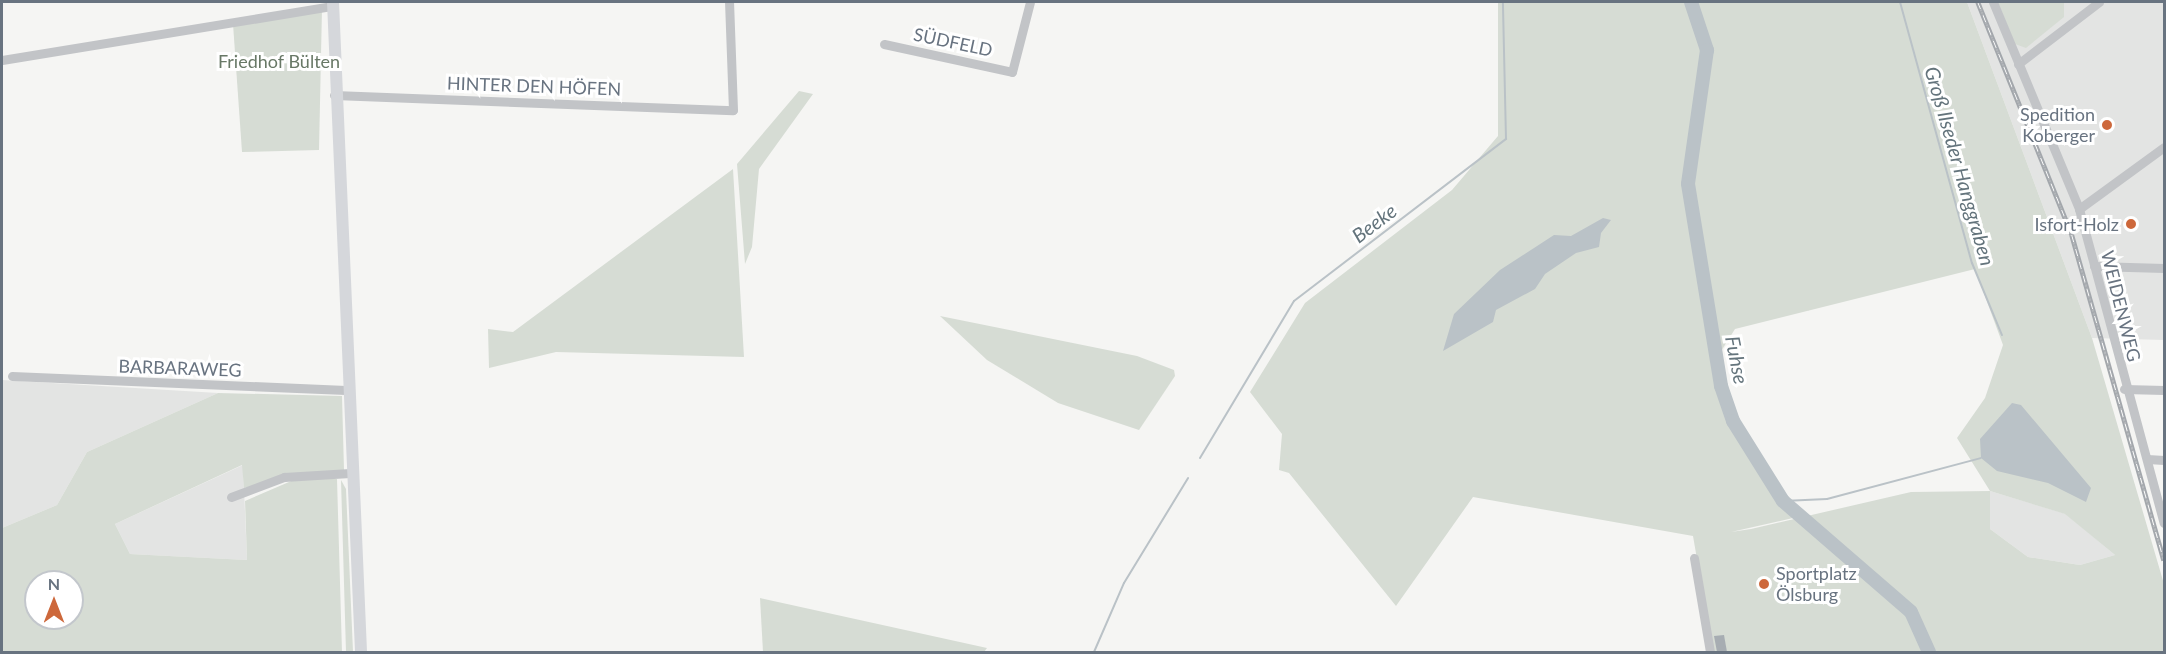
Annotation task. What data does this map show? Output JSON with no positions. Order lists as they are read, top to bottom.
{
  "streets": {
    "street": [
      "SÜDFELD",
      "HINTER DEN HÖFEN",
      "WEIDENWEG",
      "BARBARAWEG"
    ]
  },
  "water": ["Groß Ilseder Hanggraben", "Beeke", "Fuhse"],
  "parks": ["Friedhof Bülten"],
  "places": ["Spedition Koberger", "Isfort-Holz", "Sportplatz Ölsburg"],
  "north": "top"
}
